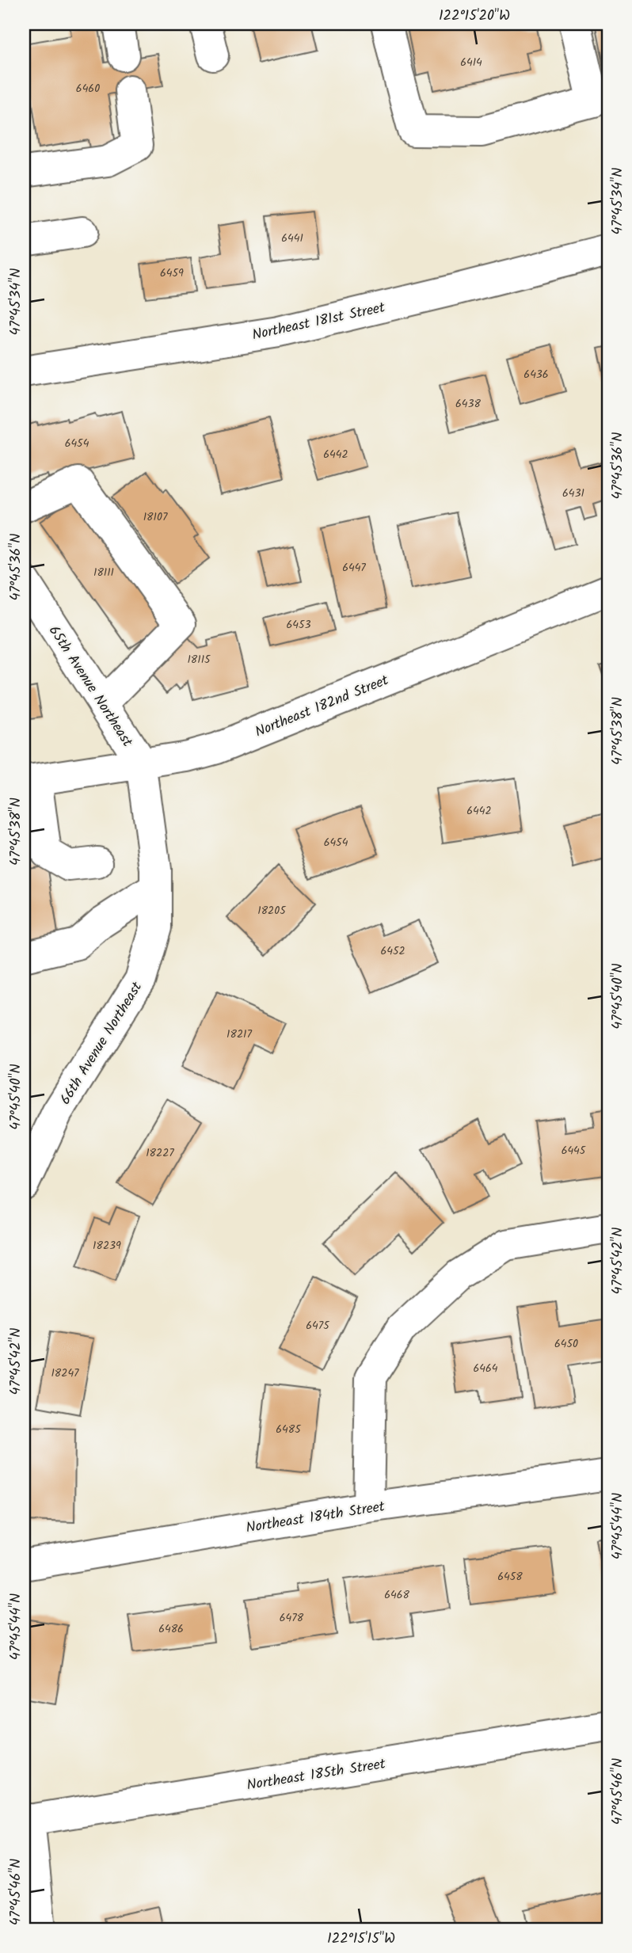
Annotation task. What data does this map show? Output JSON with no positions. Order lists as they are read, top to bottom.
{
  "streets": {
    "street": [
      "Northeast 181st Street",
      "65th Avenue Northeast",
      "Northeast 182nd Street",
      "66th Avenue Northeast",
      "Northeast 184th Street",
      "Northeast 185th Street"
    ]
  },
  "crossings": [
    ["65th Avenue Northeast", "Northeast 182nd Street"],
    ["65th Avenue Northeast", "66th Avenue Northeast"],
    ["Northeast 182nd Street", "66th Avenue Northeast"]
  ],
  "house_numbers": [
    "6414",
    "6460",
    "6441",
    "6459",
    "6436",
    "6438",
    "6454",
    "6442",
    "6431",
    "18107",
    "6447",
    "18111",
    "6453",
    "18115",
    "6442",
    "6454",
    "18205",
    "6452",
    "18217",
    "6445",
    "18227",
    "18239",
    "6475",
    "6450",
    "6464",
    "18247",
    "6485",
    "6458",
    "6468",
    "6478",
    "6486"
  ],
  "coordinates": [
    "122°15'20\"W",
    "47°45'34\"N",
    "47°45'36\"N",
    "47°45'38\"N",
    "47°45'40\"N",
    "47°45'42\"N",
    "47°45'44\"N",
    "47°45'46\"N",
    "122°15'15\"W"
  ]
}
